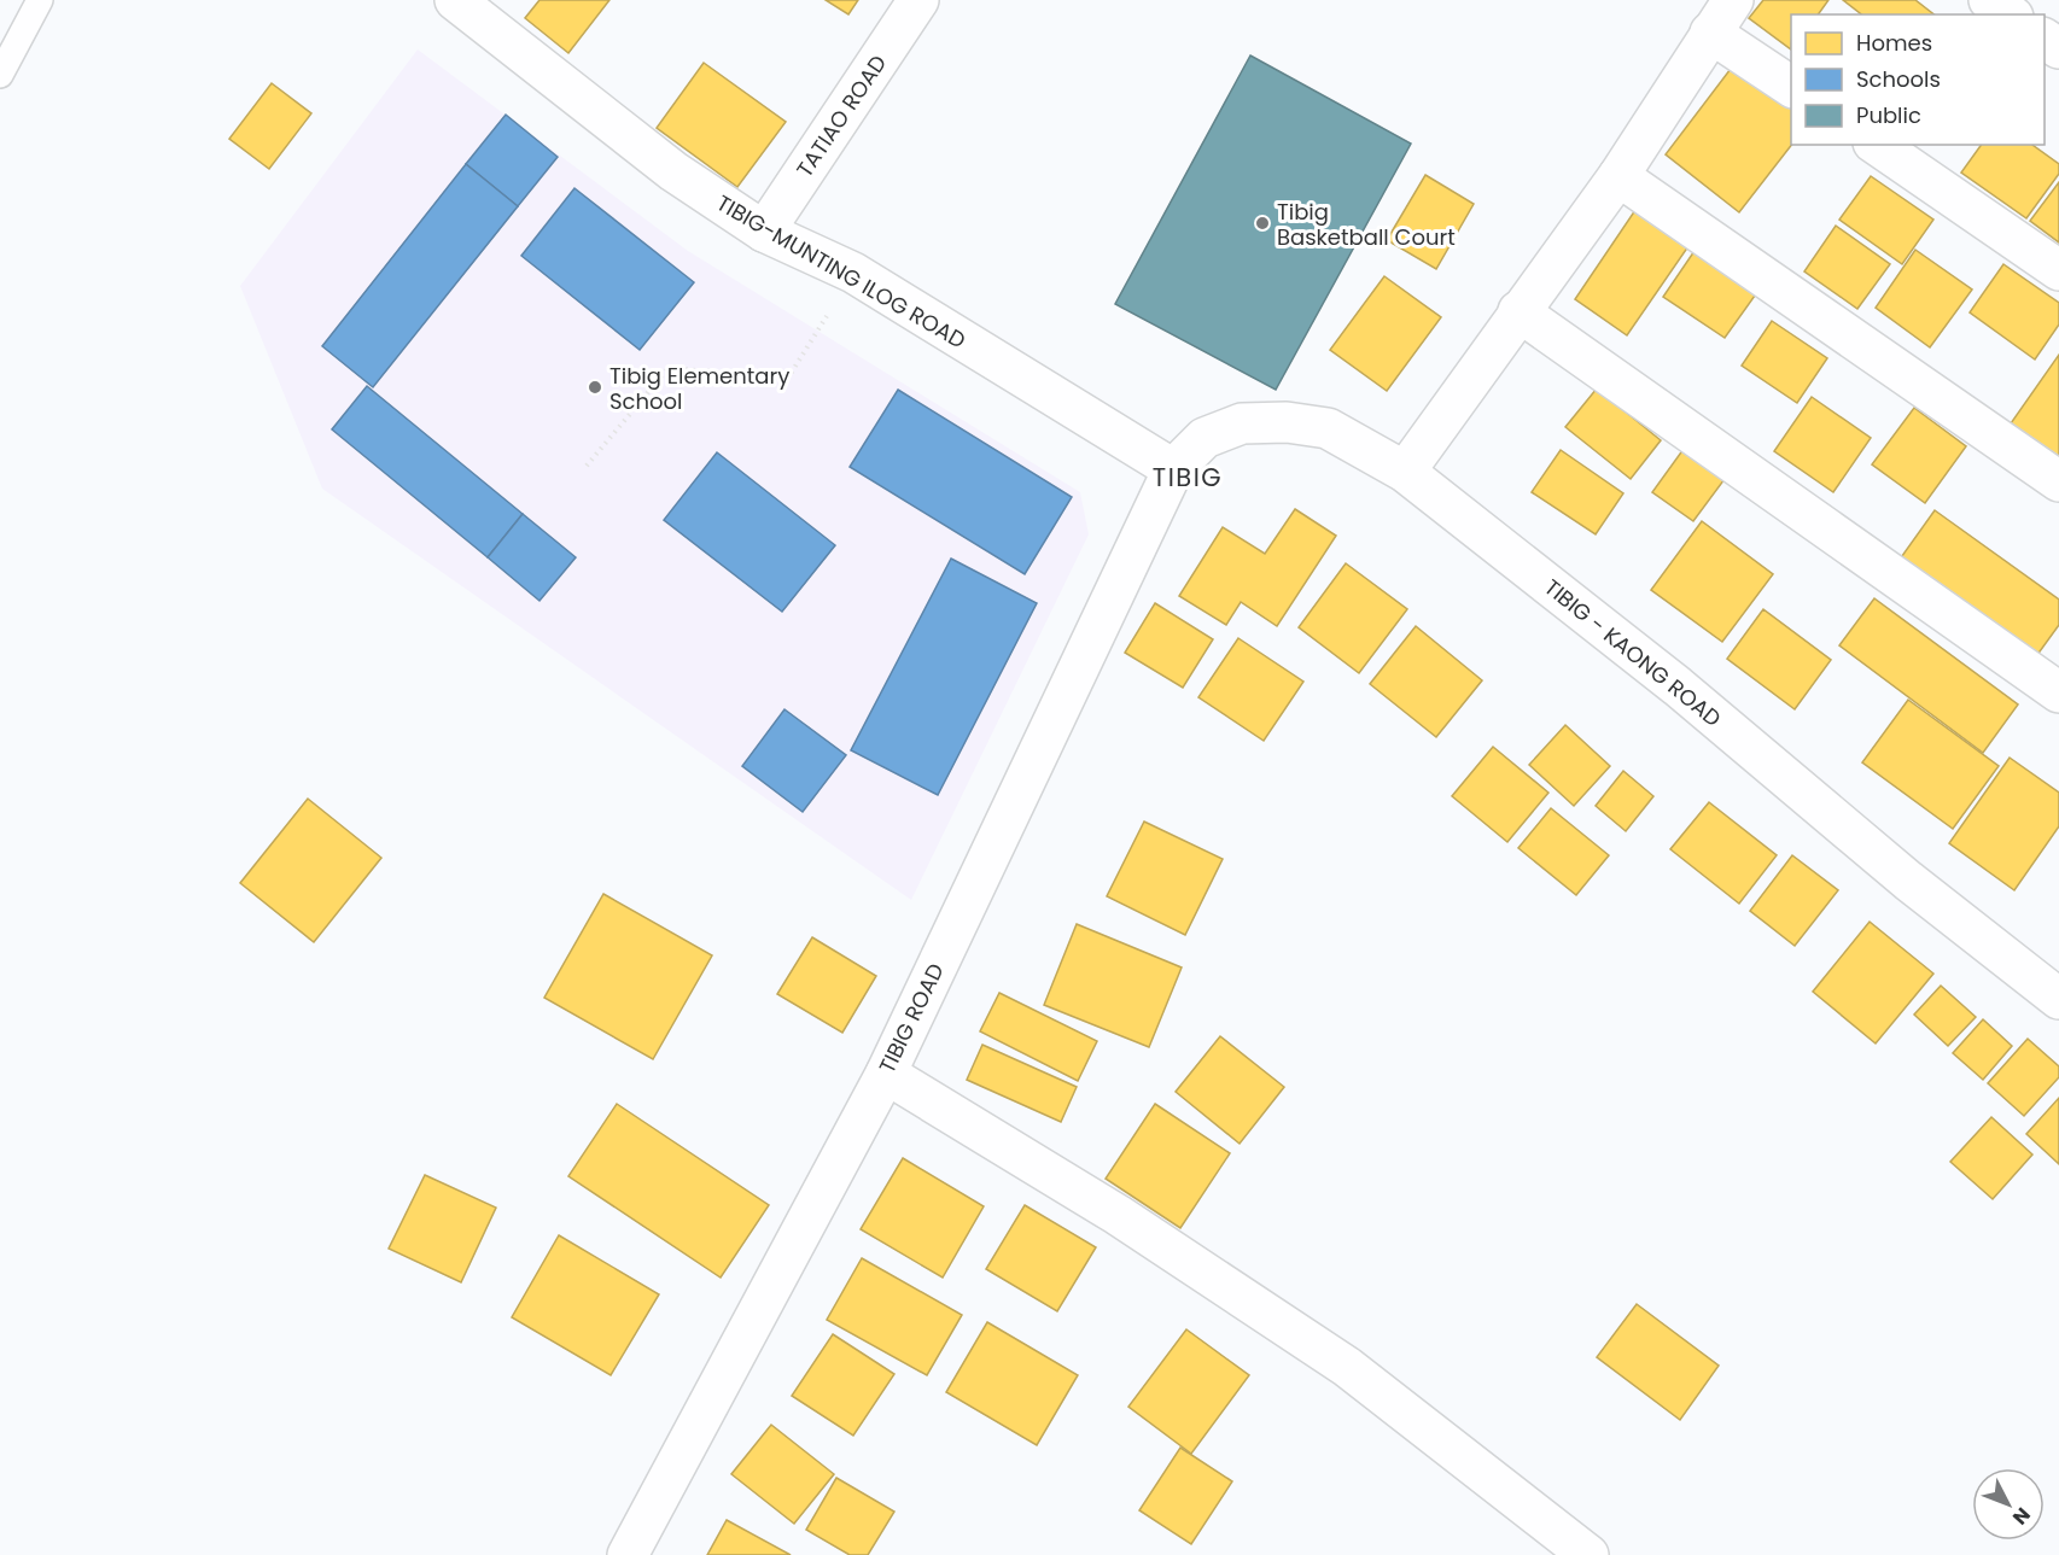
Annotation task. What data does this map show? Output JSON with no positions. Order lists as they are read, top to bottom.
{
  "streets": {
    "street": [
      "TATIAO ROAD",
      "TIBIG-MUNTING ILOG ROAD",
      "TIBIG - KAONG ROAD",
      "TIBIG ROAD"
    ]
  },
  "crossings": [
    ["TATIAO ROAD", "TIBIG-MUNTING ILOG ROAD"],
    ["TIBIG-MUNTING ILOG ROAD", "TIBIG - KAONG ROAD"],
    ["TIBIG-MUNTING ILOG ROAD", "TIBIG ROAD"],
    ["TIBIG - KAONG ROAD", "TIBIG ROAD"]
  ],
  "districts": ["TIBIG"],
  "places": ["Tibig Basketball Court", "Tibig Elementary School"],
  "legend": ["Homes", "Schools", "Public"],
  "north": "bottom right"
}
